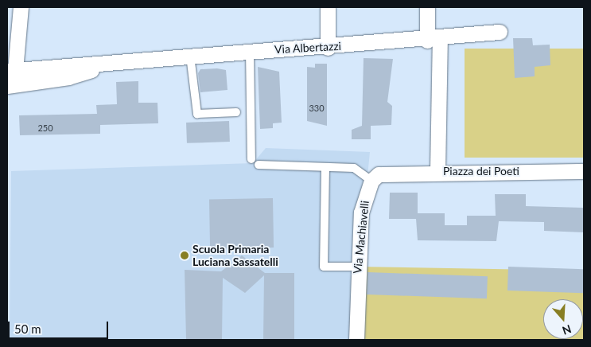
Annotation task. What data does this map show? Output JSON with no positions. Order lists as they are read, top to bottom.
{
  "streets": {
    "street": ["Via Albertazzi", "Piazza dei Poeti", "Via Machiavelli"]
  },
  "crossings": [
    ["Via Albertazzi", "Piazza dei Poeti"]
  ],
  "places": ["Scuola Primaria Luciana Sassatelli"],
  "house_numbers": ["330", "250"],
  "scale_bar": "50 m",
  "north": "bottom"
}
